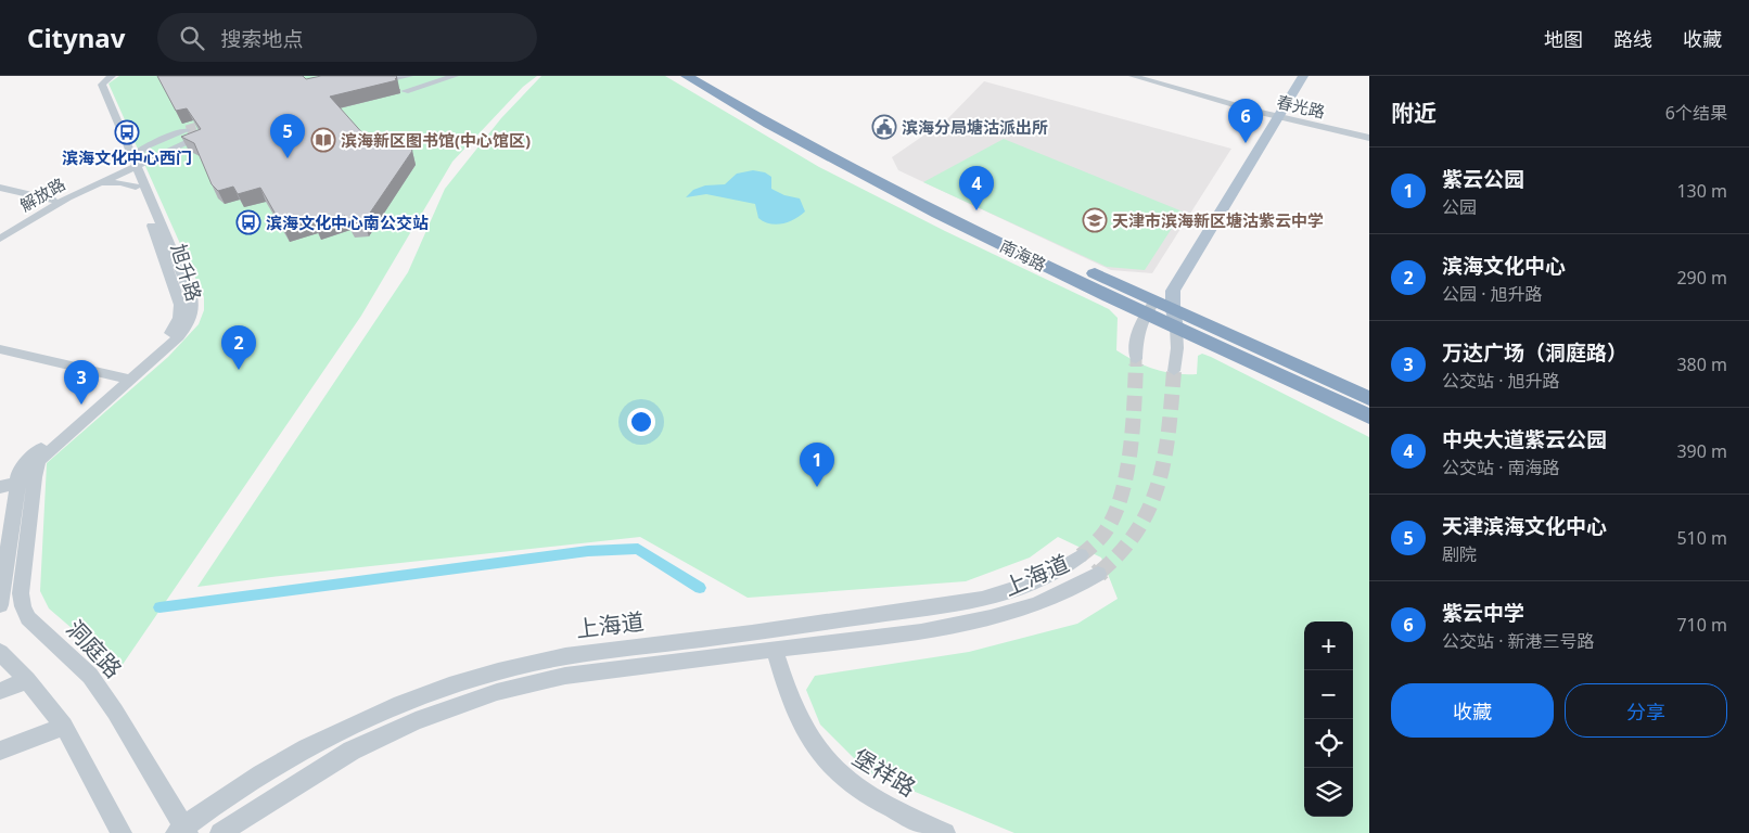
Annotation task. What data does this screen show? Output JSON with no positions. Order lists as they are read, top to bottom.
{
  "streets": {
    "highway": ["南海路"],
    "street": [
      "春光路",
      "解放路",
      "旭升路",
      "上海道",
      "洞庭路",
      "堡祥路"
    ]
  },
  "crossings": [
    ["解放路", "旭升路"],
    ["旭升路", "洞庭路"],
    ["上海道", "洞庭路"],
    ["上海道", "堡祥路"]
  ],
  "places": {
    "public building": ["滨海分局塘沽派出所"],
    "bus stop": ["滨海文化中心西门", "滨海文化中心南公交站"],
    "library": ["滨海新区图书馆(中心馆区)"],
    "school or university": ["天津市滨海新区塘沽紫云中学"]
  },
  "page": {
    "header": "Citynav",
    "search": "搜索地点",
    "nav": ["地图", "路线", "收藏"],
    "heading": ["附近", "6个结果"],
    "pins": [
      "6",
      "5",
      "4",
      "2",
      "3",
      "1"
    ],
    "list": [
      {
        "mark": "1",
        "name": "紫云公园",
        "note": "公园",
        "value": "130 m"
      },
      {
        "mark": "2",
        "name": "滨海文化中心",
        "note": "公园 · 旭升路",
        "value": "290 m"
      },
      {
        "mark": "3",
        "name": "万达广场（洞庭路）",
        "note": "公交站 · 旭升路",
        "value": "380 m"
      },
      {
        "mark": "4",
        "name": "中央大道紫云公园",
        "note": "公交站 · 南海路",
        "value": "390 m"
      },
      {
        "mark": "5",
        "name": "天津滨海文化中心",
        "note": "剧院",
        "value": "510 m"
      },
      {
        "mark": "6",
        "name": "紫云中学",
        "note": "公交站 · 新港三号路",
        "value": "710 m"
      }
    ],
    "map_buttons": ["+", "−"],
    "buttons": ["收藏", "分享"]
  }
}
